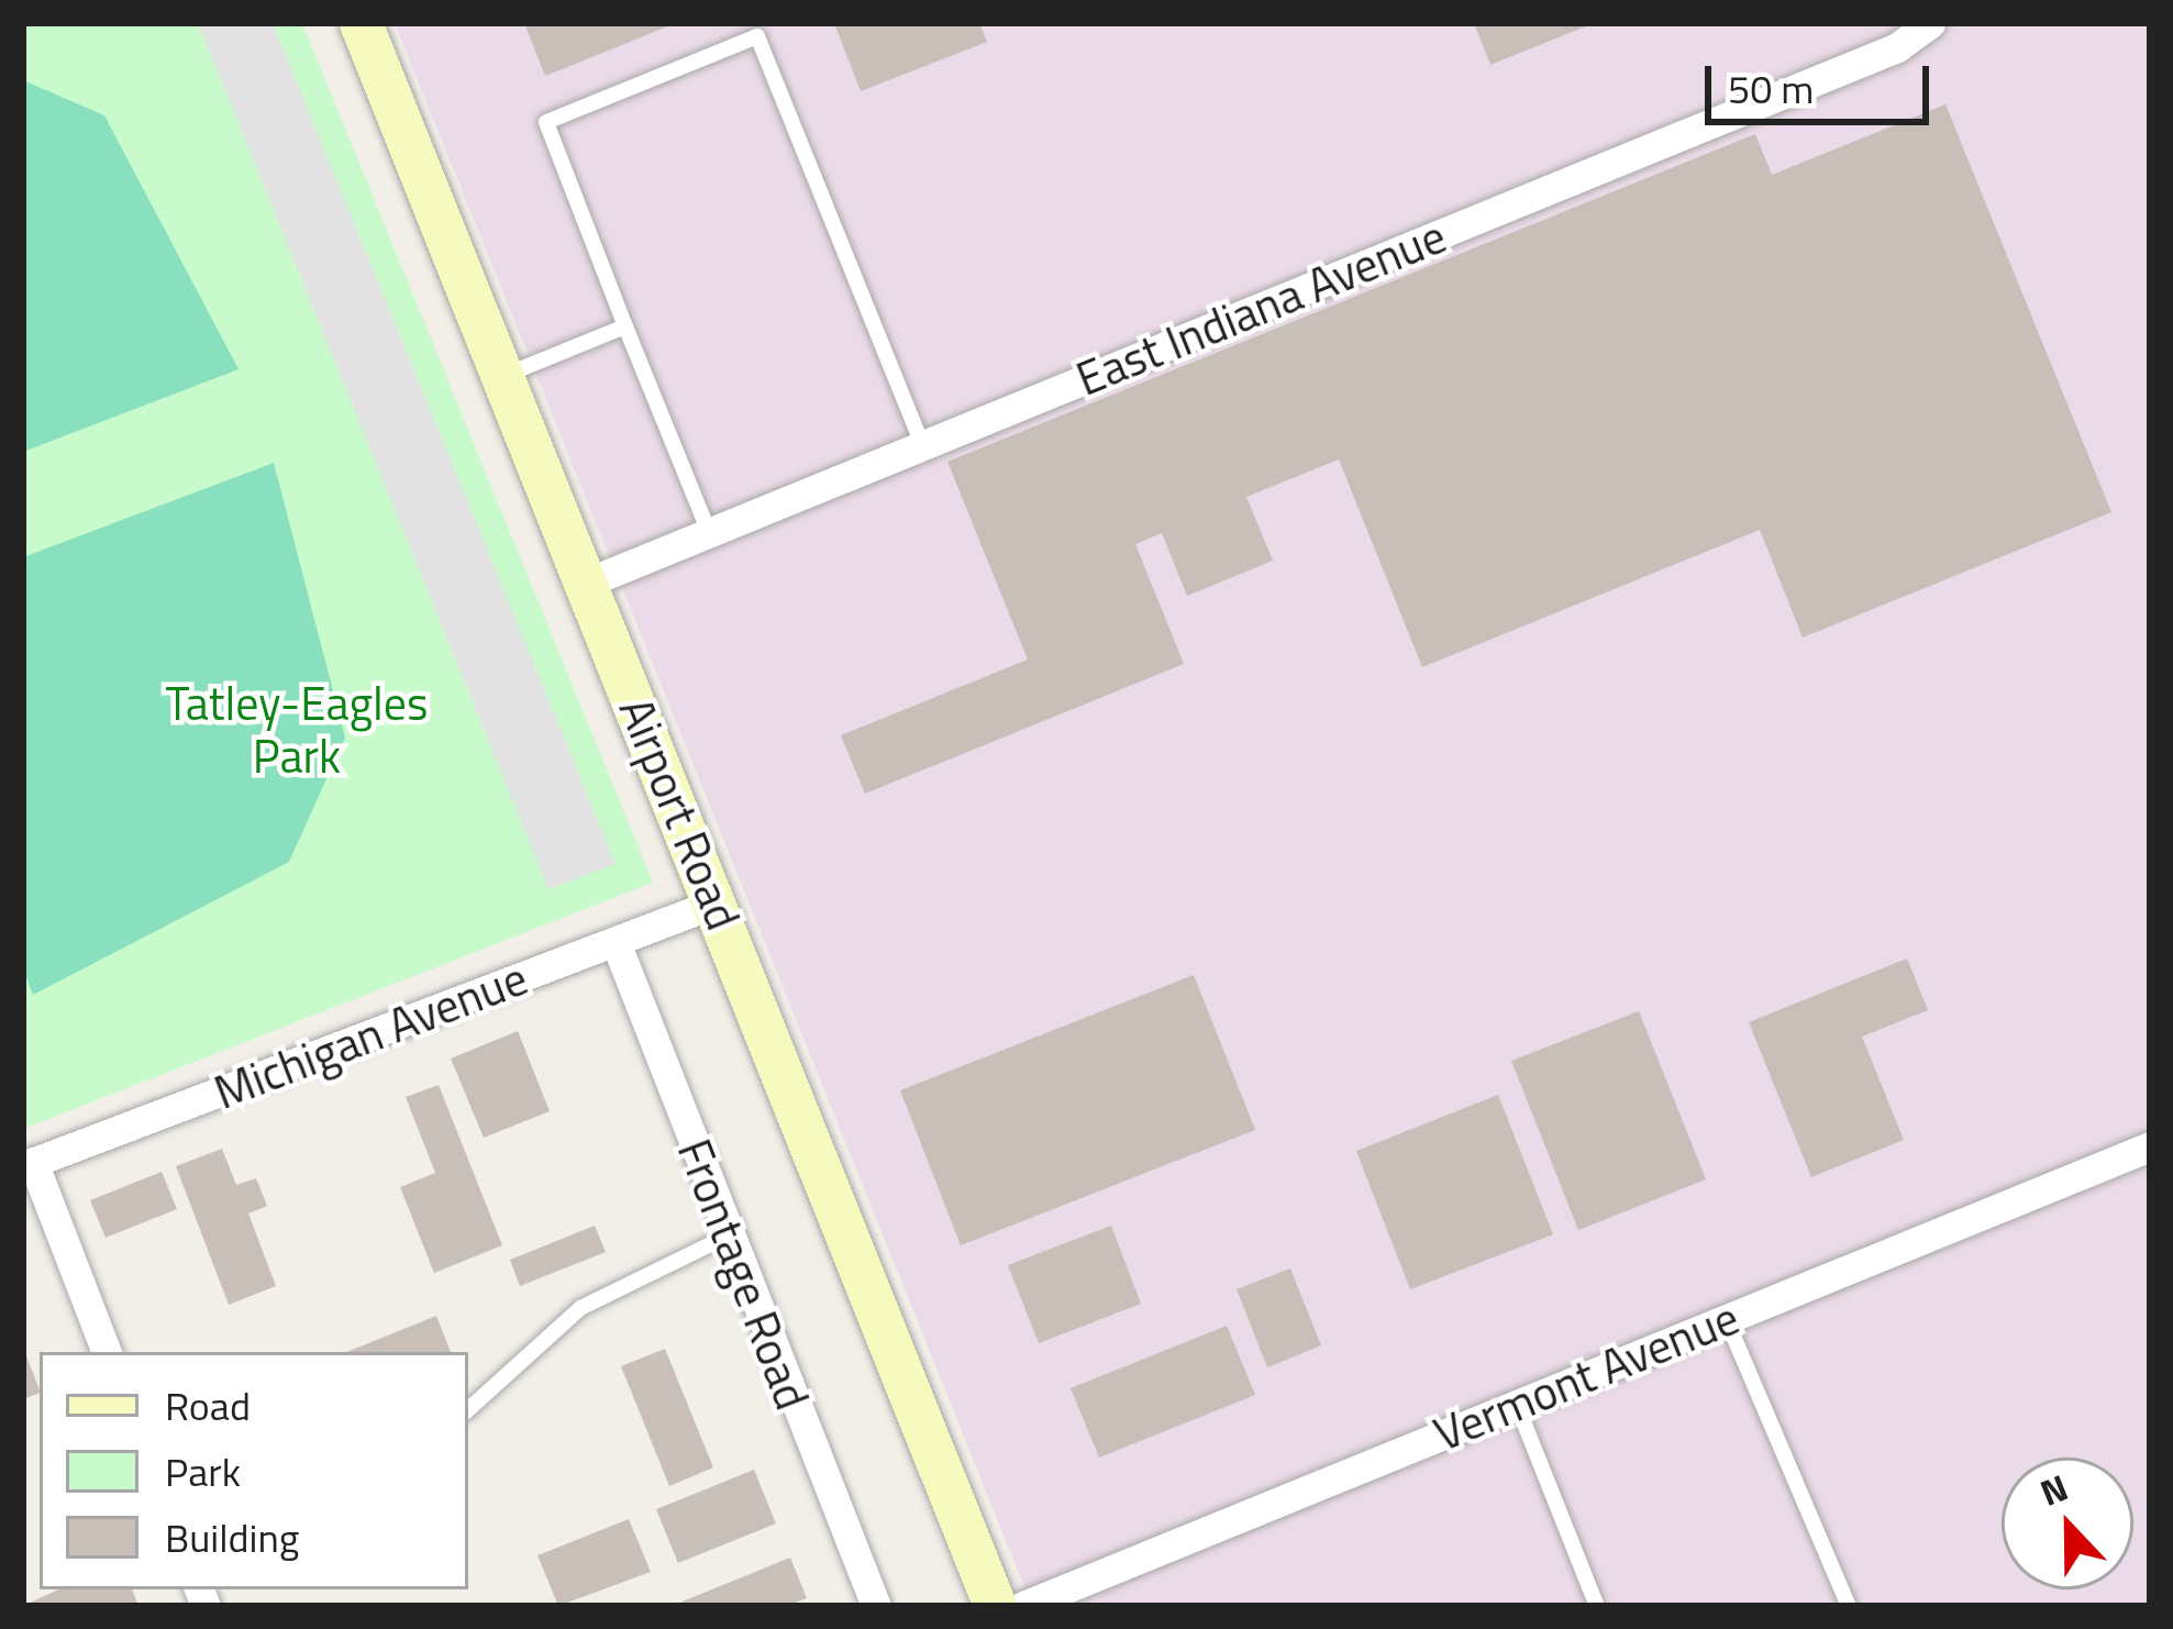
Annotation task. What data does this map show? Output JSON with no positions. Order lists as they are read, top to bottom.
{
  "streets": {
    "main road": ["Airport Road"],
    "street": [
      "East Indiana Avenue",
      "Michigan Avenue",
      "Frontage Road",
      "Vermont Avenue"
    ]
  },
  "crossings": [
    ["East Indiana Avenue", "Airport Road"],
    ["Airport Road", "Michigan Avenue"],
    ["Michigan Avenue", "Frontage Road"]
  ],
  "parks": ["Tatley-Eagles Park"],
  "legend": ["Road", "Park", "Building"],
  "scale_bar": "50 m",
  "north": "top"
}
